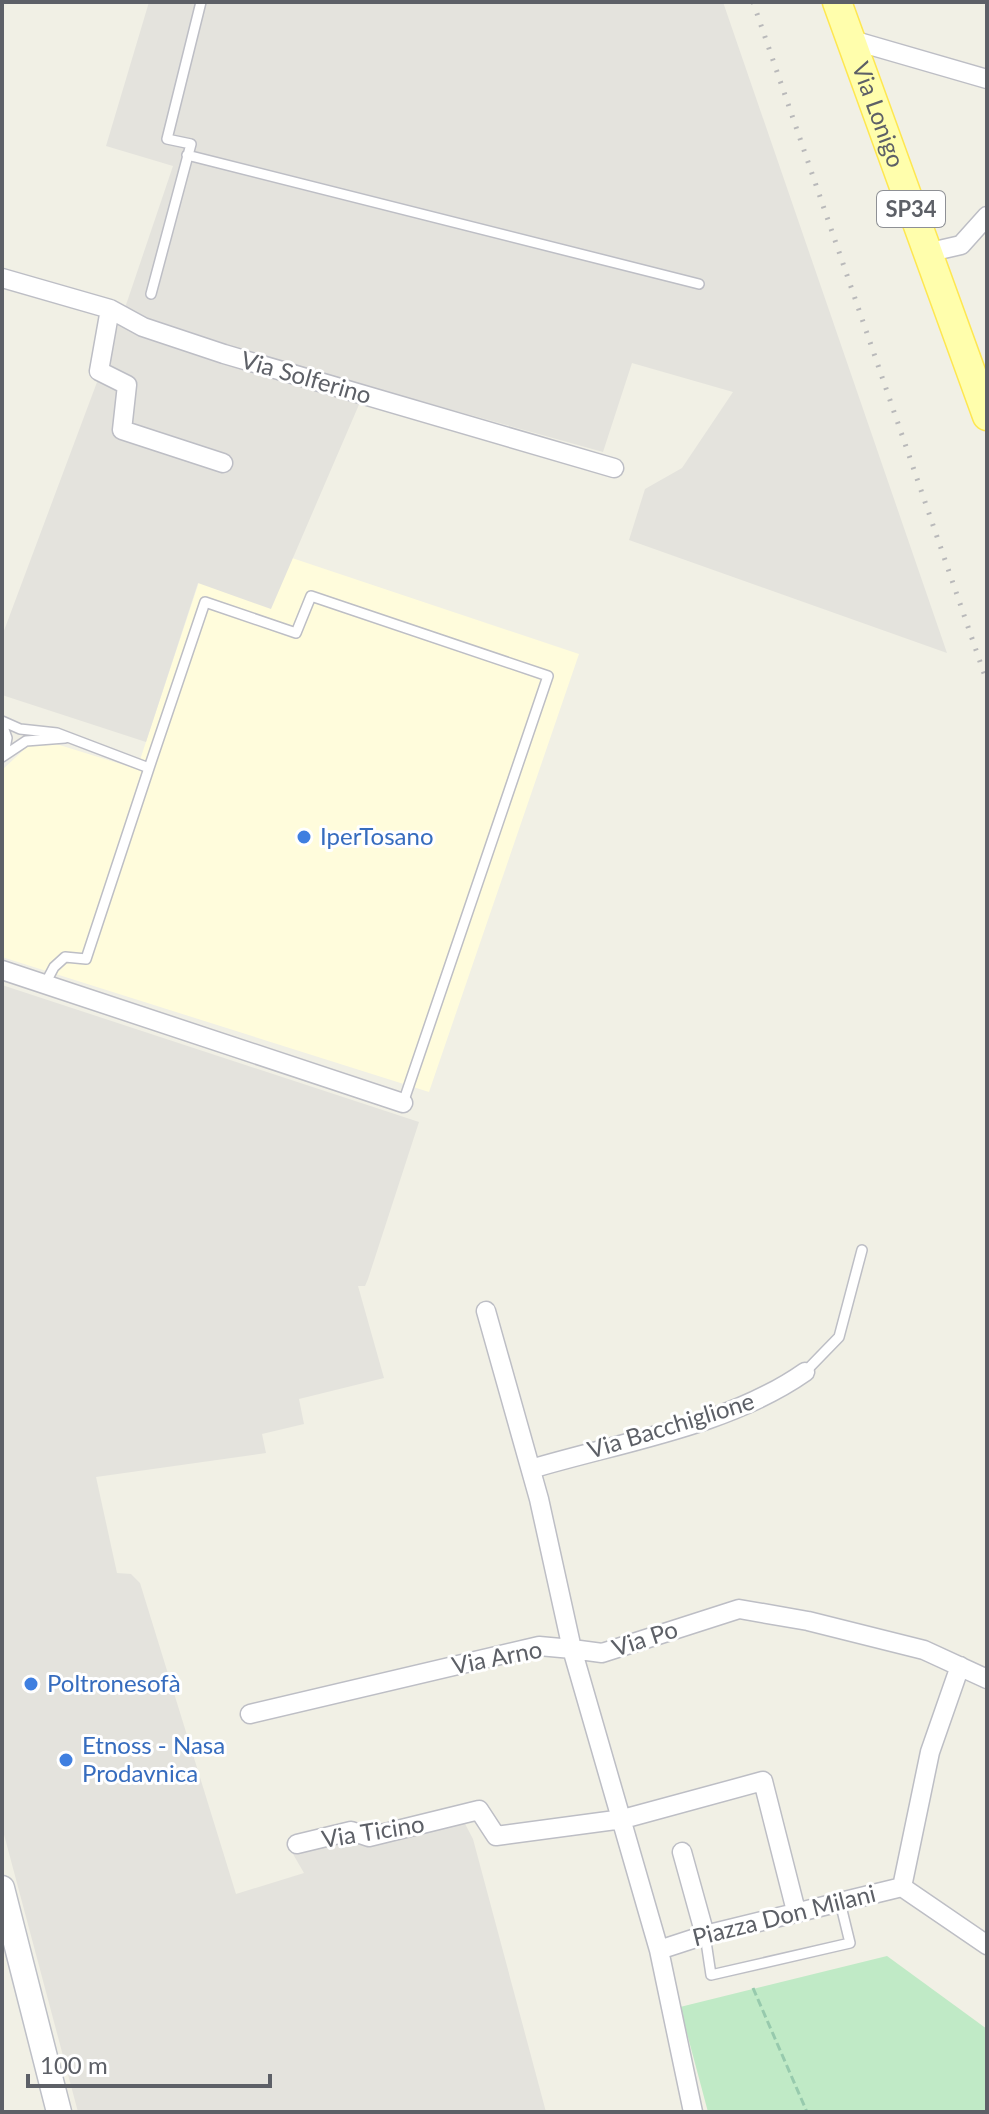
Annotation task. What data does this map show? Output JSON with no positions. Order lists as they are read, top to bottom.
{
  "streets": {
    "main road": ["Via Lonigo", "SP34"],
    "street": [
      "Via Solferino",
      "Via Bacchiglione",
      "Via Po",
      "Via Arno",
      "Via Ticino",
      "Piazza Don Milani"
    ]
  },
  "crossings": [
    ["Via Po", "Via Arno"],
    ["Via Arno", "Via Ticino"],
    ["Via Arno", "Piazza Don Milani"]
  ],
  "places": ["IperTosano", "Poltronesofà", "Etnoss - Nasa Prodavnica"],
  "scale_bar": "100 m"
}
